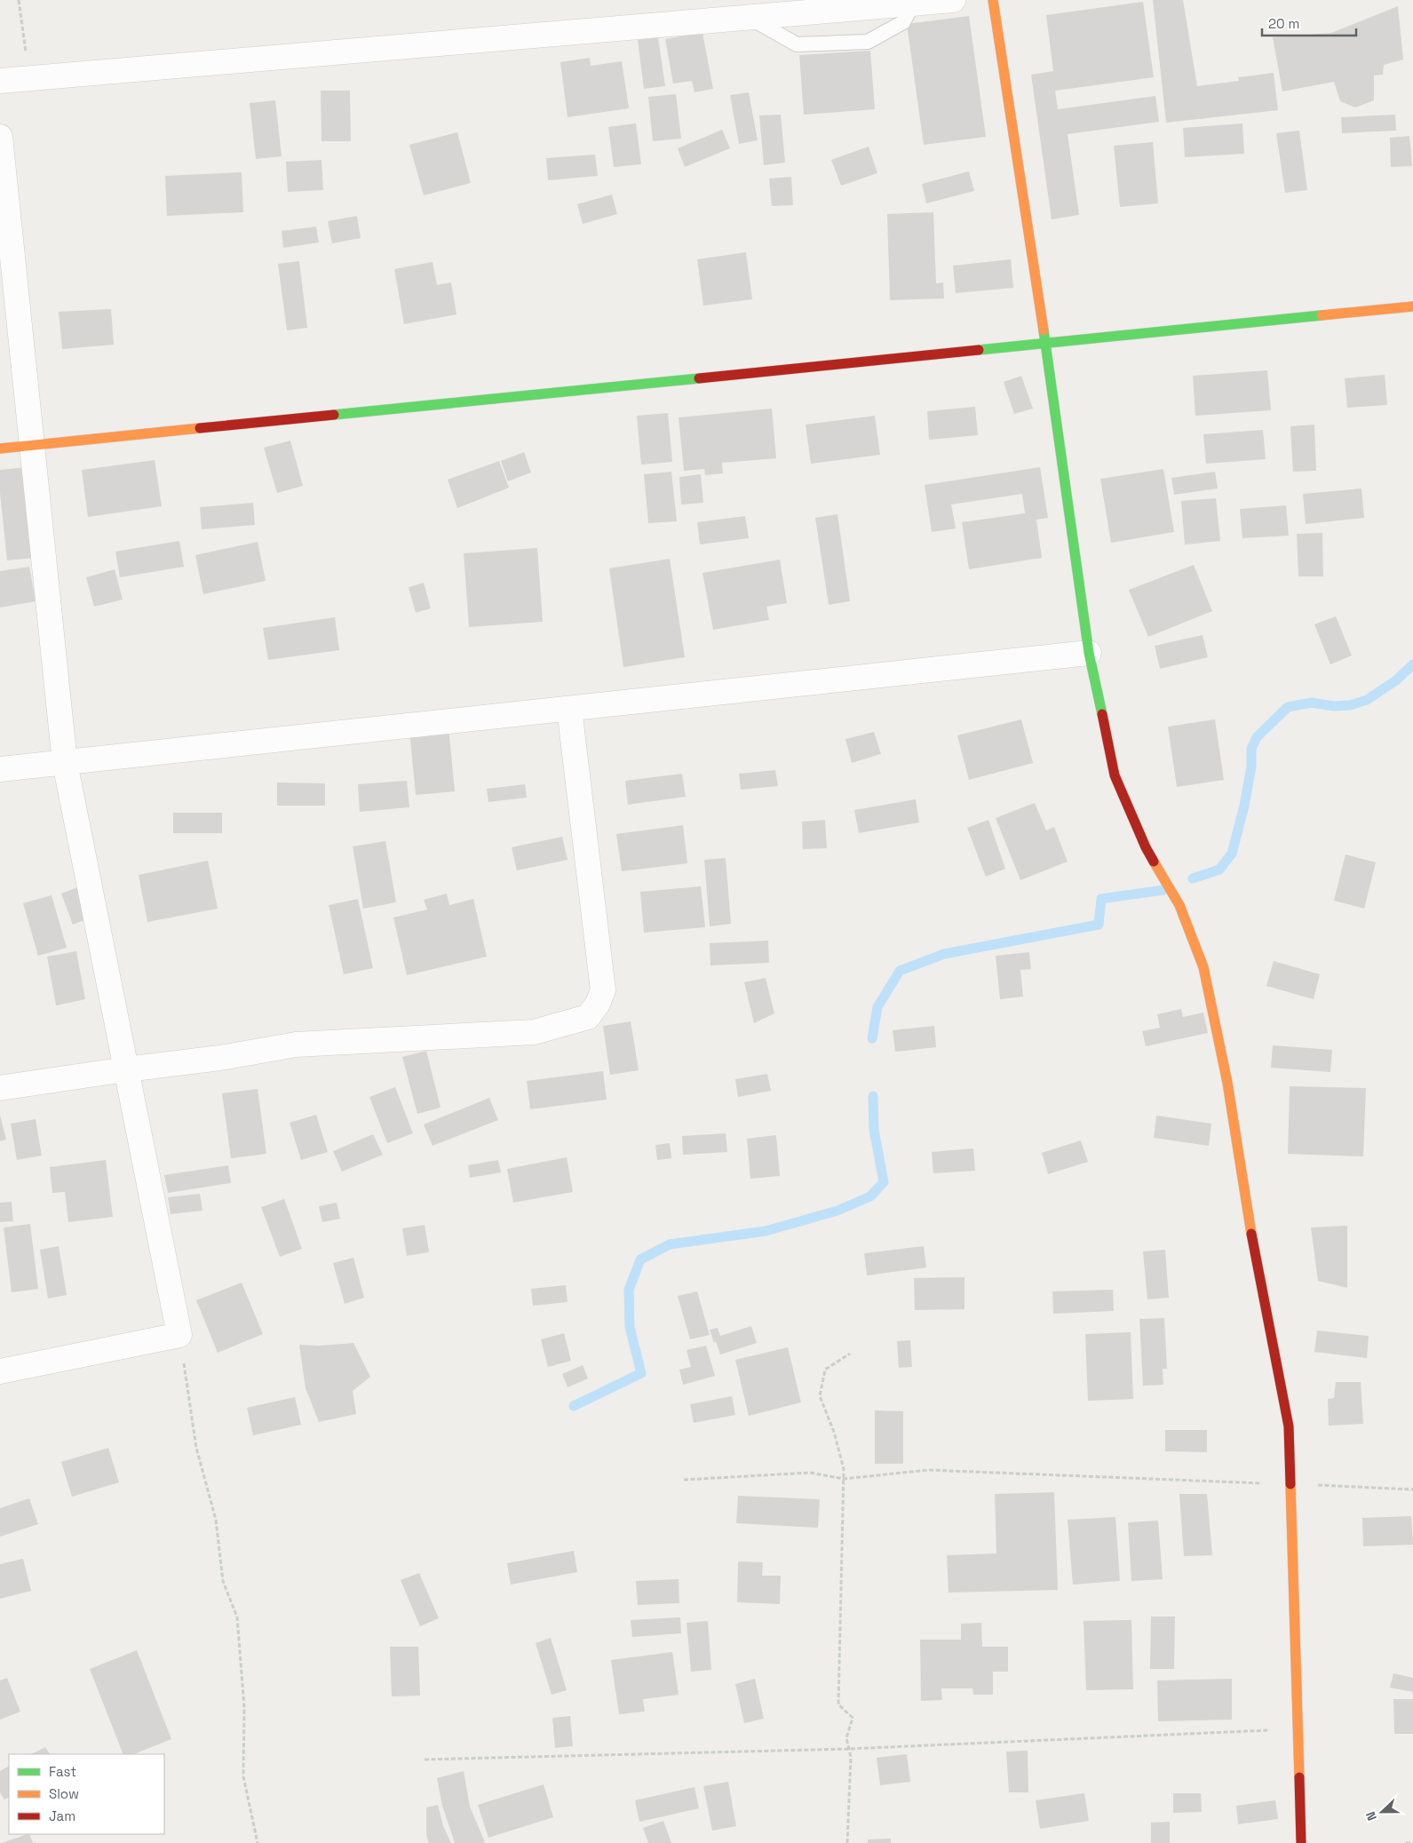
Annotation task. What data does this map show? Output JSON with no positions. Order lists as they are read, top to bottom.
{
  "legend": ["Fast", "Slow", "Jam"],
  "scale_bar": "20 m",
  "north": "left"
}
